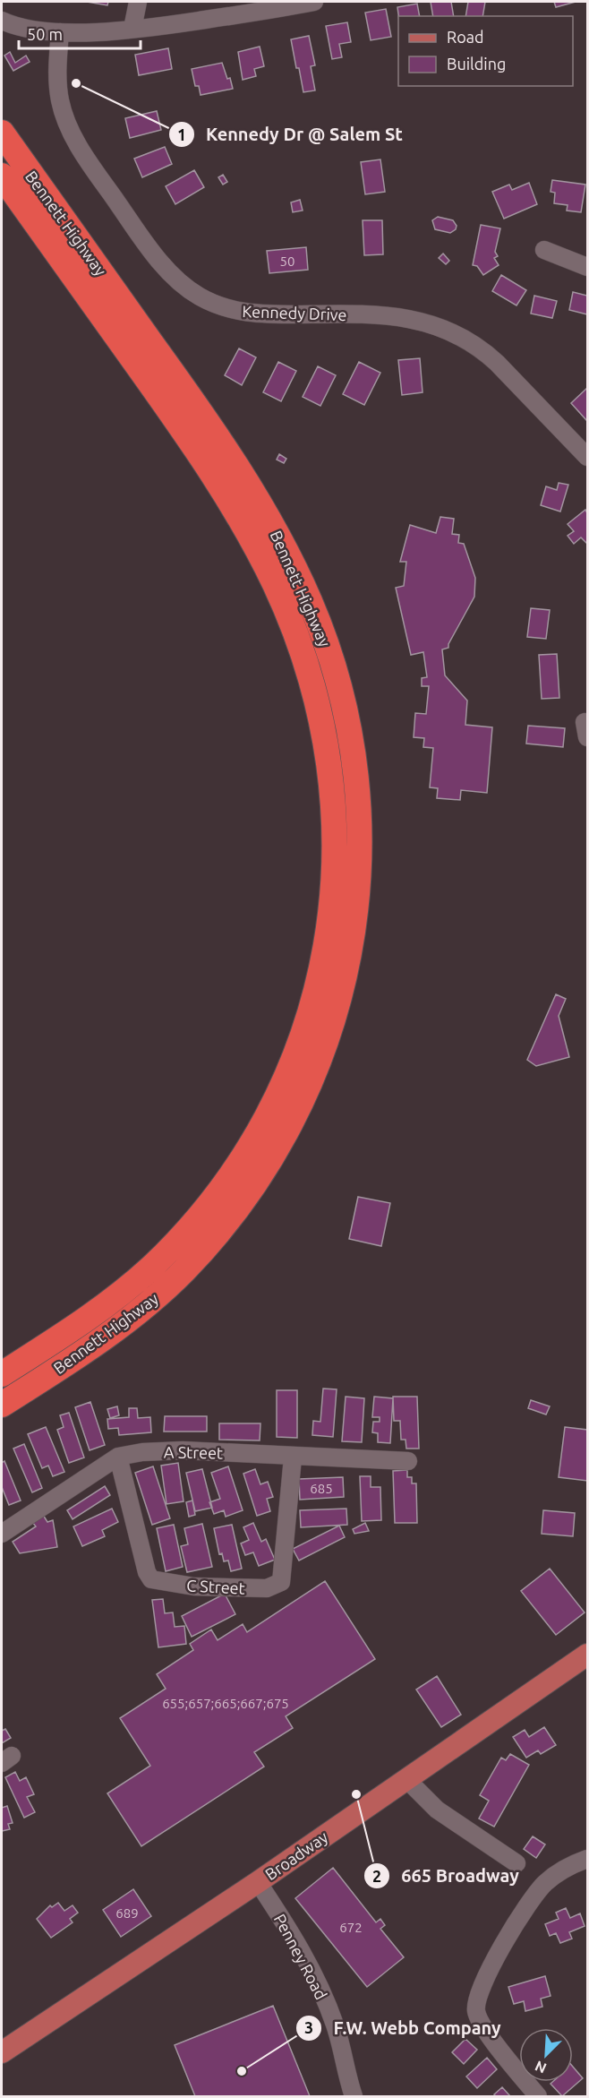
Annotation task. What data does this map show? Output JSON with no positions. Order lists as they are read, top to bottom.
{
  "streets": {
    "highway": ["Bennett Highway"],
    "main road": ["Broadway"],
    "street": [
      "Kennedy Drive",
      "A Street",
      "C Street",
      "Penney Road"
    ]
  },
  "crossings": [
    ["A Street", "C Street"],
    ["Broadway", "Penney Road"]
  ],
  "places": ["Kennedy Dr @ Salem St", "665 Broadway", "F.W. Webb Company"],
  "house_numbers": [
    "50",
    "685",
    "655;657;665;667;675",
    "689",
    "672"
  ],
  "legend": ["Road", "Building"],
  "scale_bar": "50 m",
  "north": "bottom left"
}
